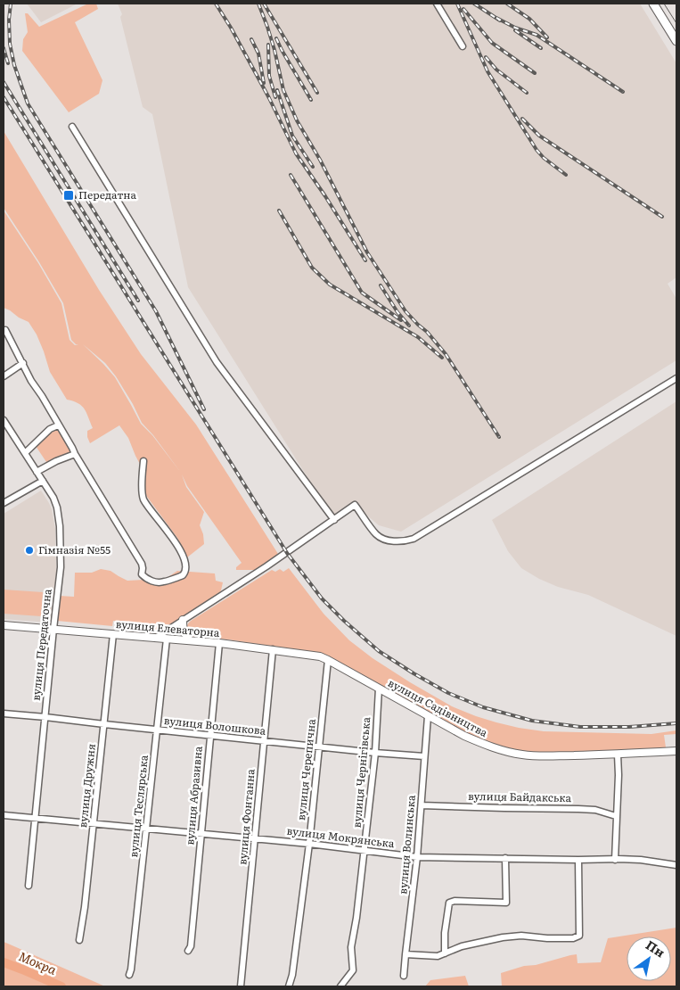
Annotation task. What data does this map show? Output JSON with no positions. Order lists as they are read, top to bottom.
{
  "streets": {
    "street": [
      "вулиця Елеваторна",
      "вулиця Передаточна",
      "вулиця Садівництва",
      "вулиця Волошкова",
      "вулиця Черепична",
      "вулиця Чернігівська",
      "вулиця Дружня",
      "вулиця Абразивна",
      "вулиця Байдакська",
      "вулиця Теслярська",
      "вулиця Фонтанна",
      "вулиця Мокрянська",
      "вулиця Волинська"
    ]
  },
  "crossings": [
    ["вулиця Елеваторна", "вулиця Передаточна"],
    ["вулиця Елеваторна", "вулиця Садівництва"],
    ["вулиця Елеваторна", "вулиця Черепична"],
    ["вулиця Елеваторна", "вулиця Дружня"],
    ["вулиця Елеваторна", "вулиця Абразивна"],
    ["вулиця Елеваторна", "вулиця Теслярська"],
    ["вулиця Елеваторна", "вулиця Фонтанна"],
    ["вулиця Передаточна", "вулиця Волошкова"],
    ["вулиця Передаточна", "вулиця Мокрянська"],
    ["вулиця Садівництва", "вулиця Черепична"],
    ["вулиця Садівництва", "вулиця Чернігівська"],
    ["вулиця Садівництва", "вулиця Волинська"],
    ["вулиця Волошкова", "вулиця Черепична"],
    ["вулиця Волошкова", "вулиця Чернігівська"],
    ["вулиця Волошкова", "вулиця Дружня"],
    ["вулиця Волошкова", "вулиця Абразивна"],
    ["вулиця Волошкова", "вулиця Теслярська"],
    ["вулиця Волошкова", "вулиця Фонтанна"],
    ["вулиця Волошкова", "вулиця Волинська"],
    ["вулиця Черепична", "вулиця Мокрянська"],
    ["вулиця Чернігівська", "вулиця Мокрянська"],
    ["вулиця Дружня", "вулиця Мокрянська"],
    ["вулиця Абразивна", "вулиця Мокрянська"],
    ["вулиця Байдакська", "вулиця Волинська"],
    ["вулиця Теслярська", "вулиця Мокрянська"],
    ["вулиця Фонтанна", "вулиця Мокрянська"],
    ["вулиця Мокрянська", "вулиця Волинська"]
  ],
  "water": ["Мокра"],
  "places": {
    "transit": ["Передатна"],
    "other": ["Гімназія №55"]
  },
  "north": "top right"
}
